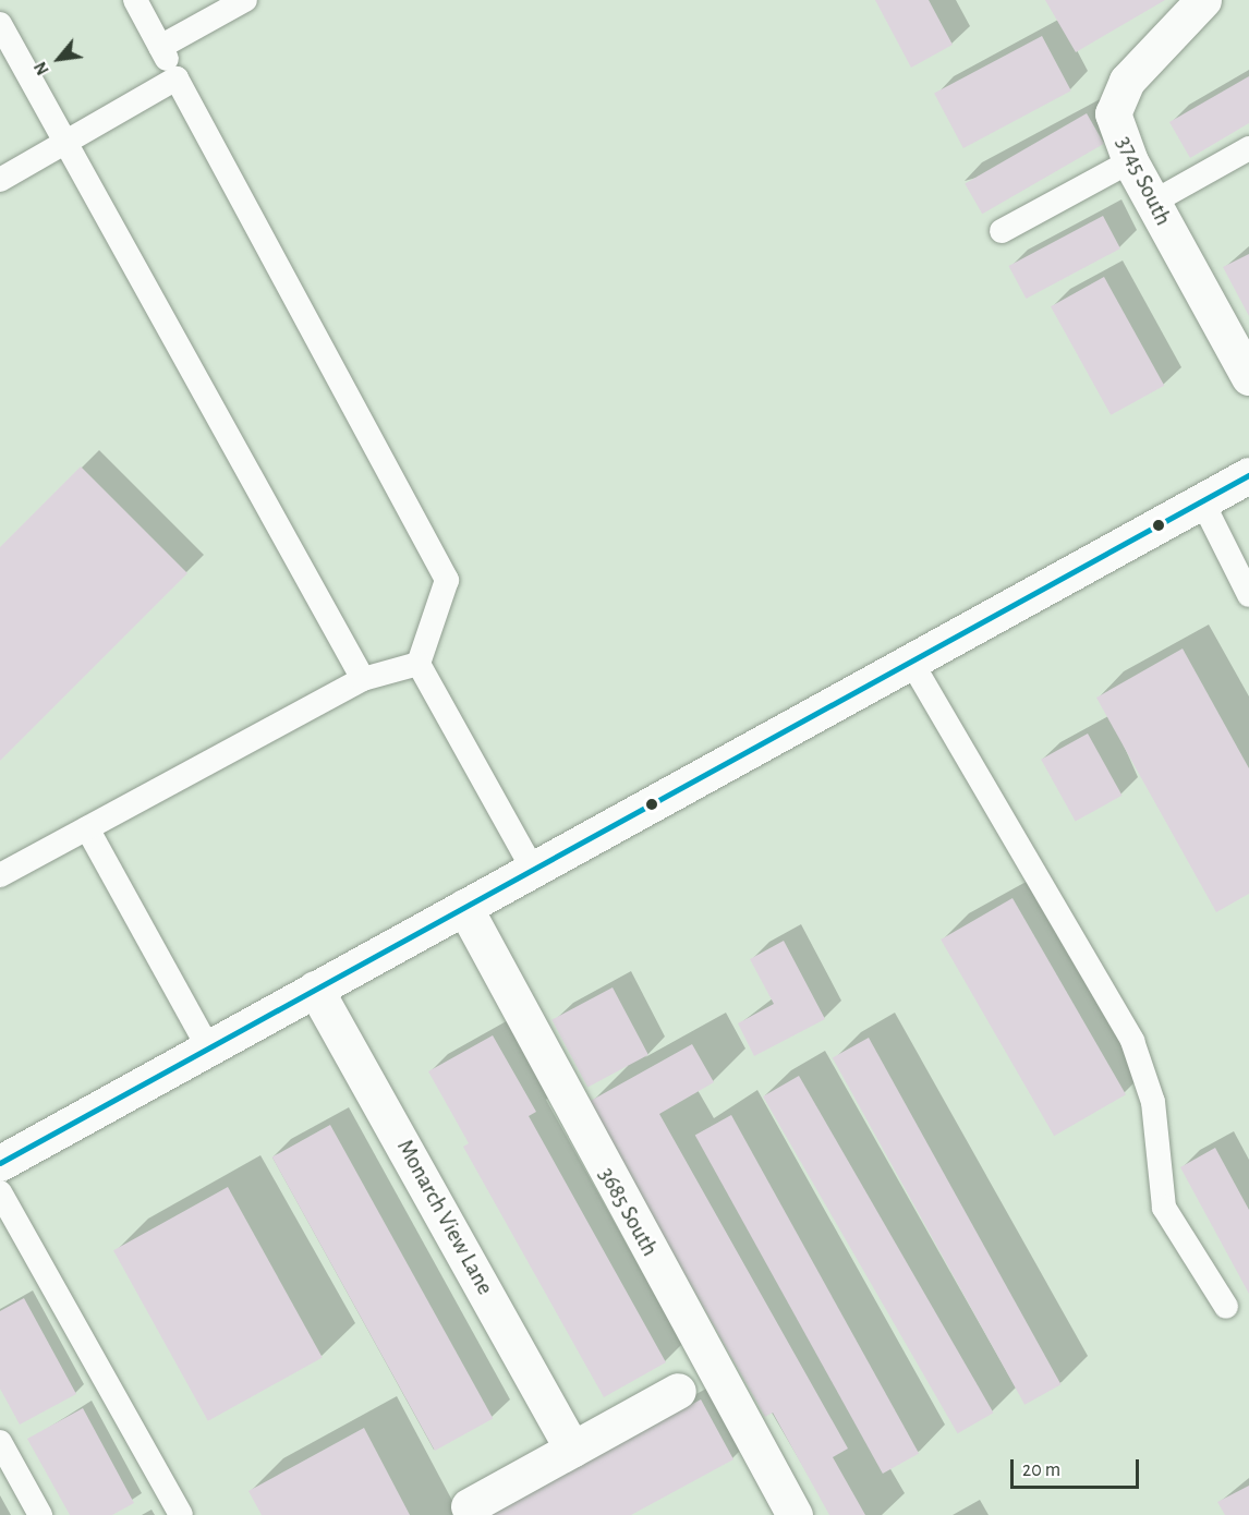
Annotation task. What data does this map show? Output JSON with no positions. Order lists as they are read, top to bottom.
{
  "streets": {
    "street": ["3745 South", "3685 South", "Monarch View Lane"]
  },
  "scale_bar": "20 m",
  "north": "bottom left"
}
